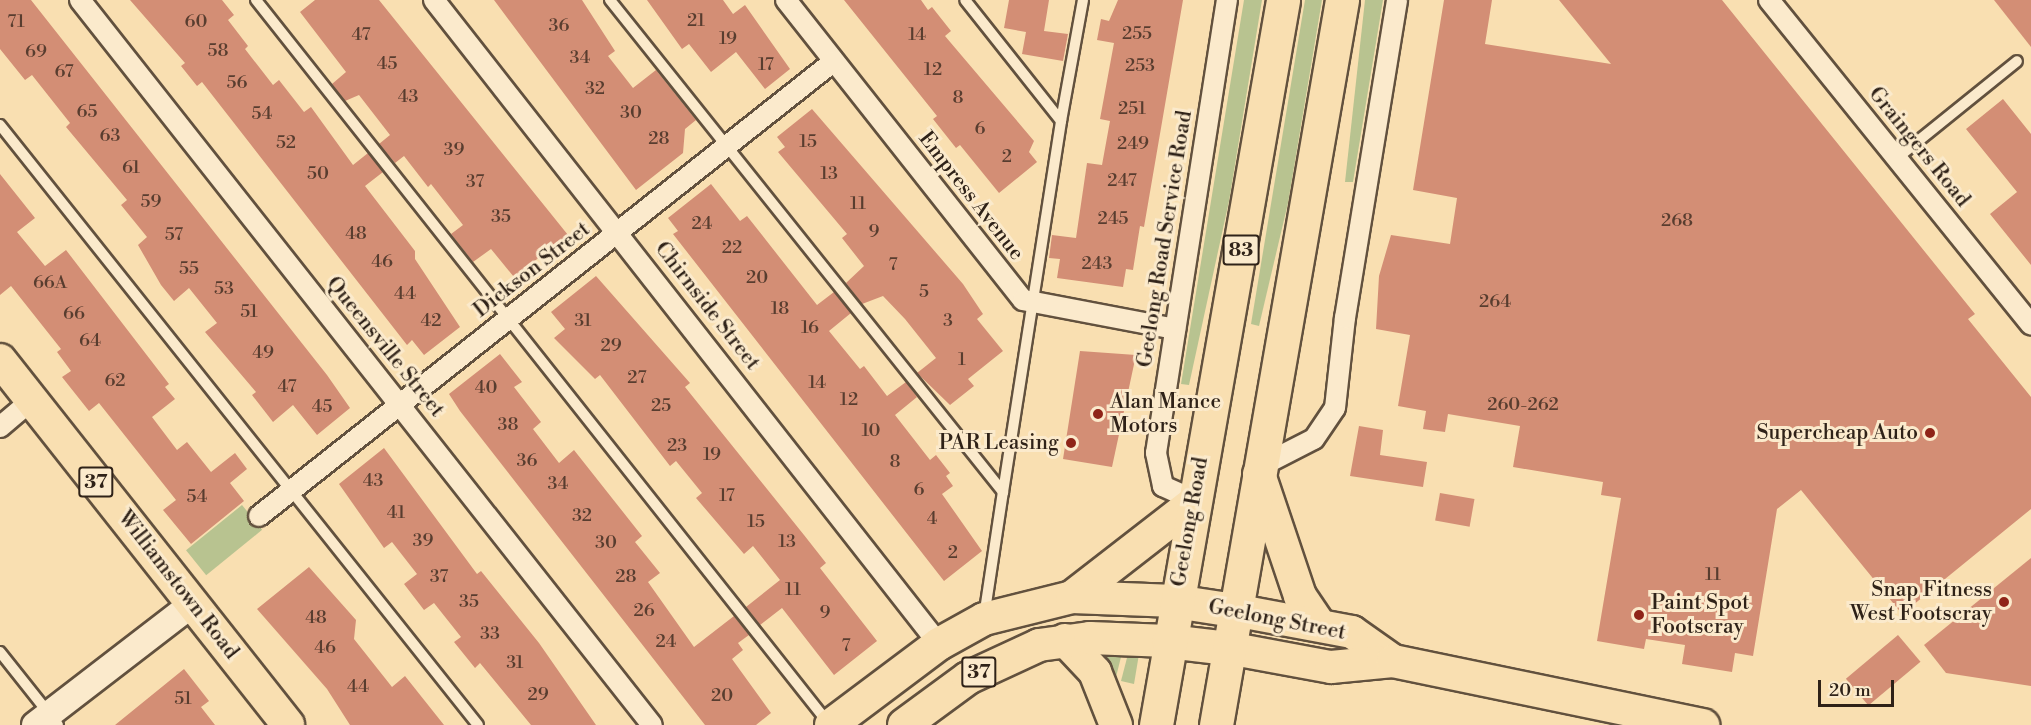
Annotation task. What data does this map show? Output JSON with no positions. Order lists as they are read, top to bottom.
{
  "streets": {
    "highway": [
      "83",
      "37",
      "Geelong Road",
      "Geelong Street"
    ],
    "main road": ["Williamstown Road"],
    "street": [
      "Graingers Road",
      "Empress Avenue",
      "Geelong Road Service Road",
      "Dickson Street",
      "Chirnside Street",
      "Queensville Street"
    ]
  },
  "crossings": [
    ["Empress Avenue", "Dickson Street"],
    ["Geelong Road Service Road", "Geelong Road"],
    ["Dickson Street", "Chirnside Street"],
    ["Dickson Street", "Queensville Street"],
    ["Chirnside Street", "Geelong Street"],
    ["Geelong Road", "Geelong Street"]
  ],
  "places": [
    "Alan Mance Motors",
    "Supercheap Auto",
    "PAR Leasing",
    "Snap Fitness West Footscray",
    "Paint Spot Footscray"
  ],
  "house_numbers": [
    "21",
    "71",
    "60",
    "36",
    "255",
    "47",
    "14",
    "19",
    "58",
    "69",
    "34",
    "45",
    "17",
    "253",
    "12",
    "67",
    "56",
    "32",
    "43",
    "8",
    "251",
    "65",
    "30",
    "54",
    "6",
    "63",
    "28",
    "15",
    "52",
    "249",
    "39",
    "2",
    "61",
    "50",
    "13",
    "247",
    "37",
    "59",
    "11",
    "35",
    "245",
    "268",
    "24",
    "9",
    "48",
    "57",
    "22",
    "46",
    "243",
    "7",
    "55",
    "20",
    "66A",
    "53",
    "5",
    "44",
    "264",
    "18",
    "51",
    "66",
    "42",
    "31",
    "3",
    "16",
    "64",
    "29",
    "49",
    "1",
    "27",
    "62",
    "14",
    "47",
    "40",
    "12",
    "260-262",
    "25",
    "45",
    "38",
    "10",
    "23",
    "19",
    "36",
    "8",
    "43",
    "34",
    "6",
    "17",
    "54",
    "41",
    "32",
    "4",
    "15",
    "39",
    "13",
    "30",
    "2",
    "11",
    "37",
    "28",
    "11",
    "35",
    "26",
    "9",
    "48",
    "33",
    "24",
    "7",
    "46",
    "31",
    "44",
    "29",
    "20",
    "51"
  ],
  "scale_bar": "20 m"
}
